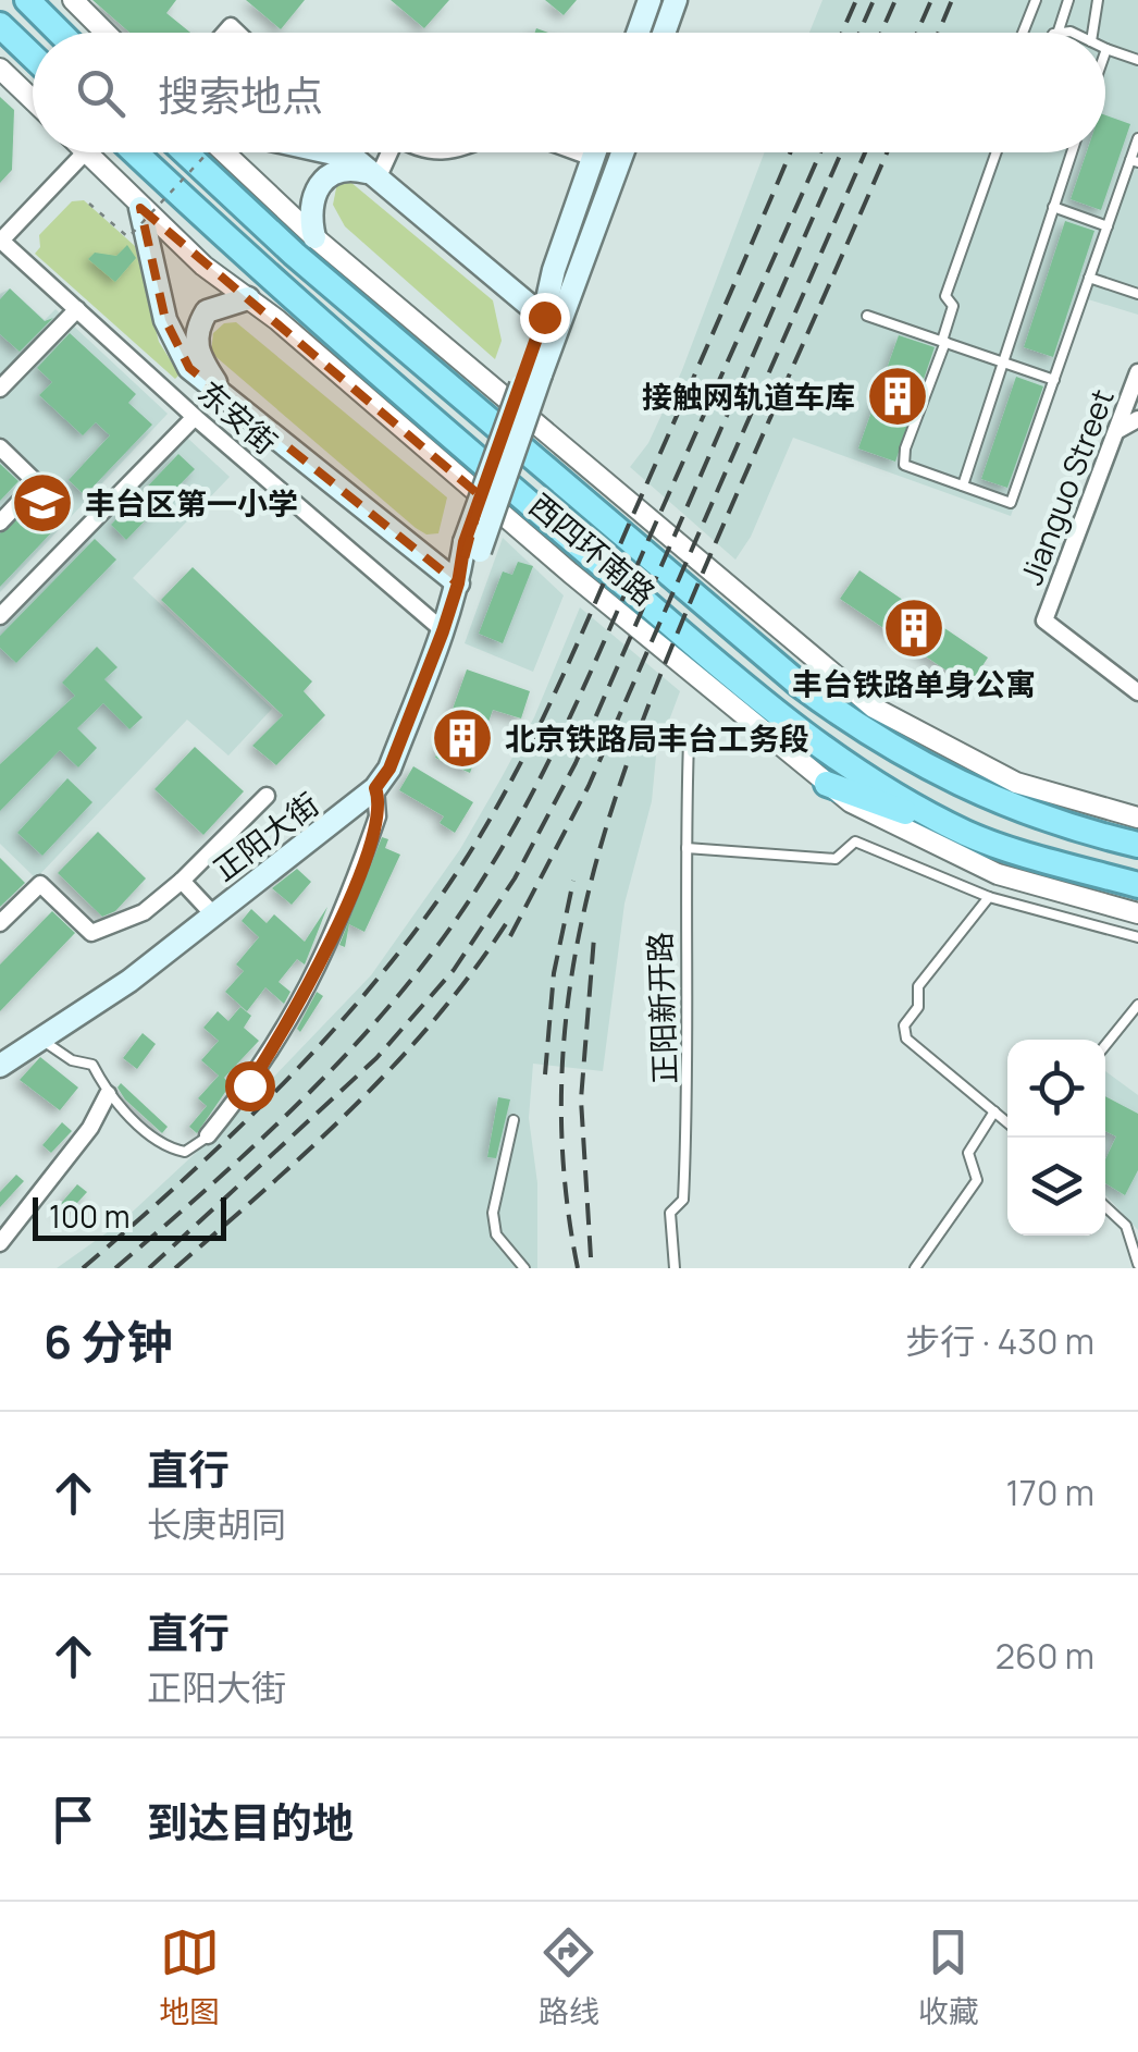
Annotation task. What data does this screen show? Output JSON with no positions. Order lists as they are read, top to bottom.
{
  "streets": {
    "highway": ["西四环南路"],
    "main road": ["正阳大街"],
    "street": ["东安街", "Jianguo Street"],
    "lane": ["正阳新开路"]
  },
  "crossings": [
    ["东安街", "正阳大街"]
  ],
  "places": {
    "building": ["接触网轨道车库", "丰台铁路单身公寓", "北京铁路局丰台工务段"],
    "school or university": ["丰台区第一小学"]
  },
  "scale_bar": "100 m",
  "page": {
    "search": "搜索地点",
    "scale": "100 m",
    "heading": ["6 分钟", "步行 · 430 m"],
    "list": [
      ["直行", "长庚胡同", "170 m"],
      ["直行", "正阳大街", "260 m"],
      "到达目的地"
    ],
    "nav": ["地图", "路线", "收藏"]
  }
}
